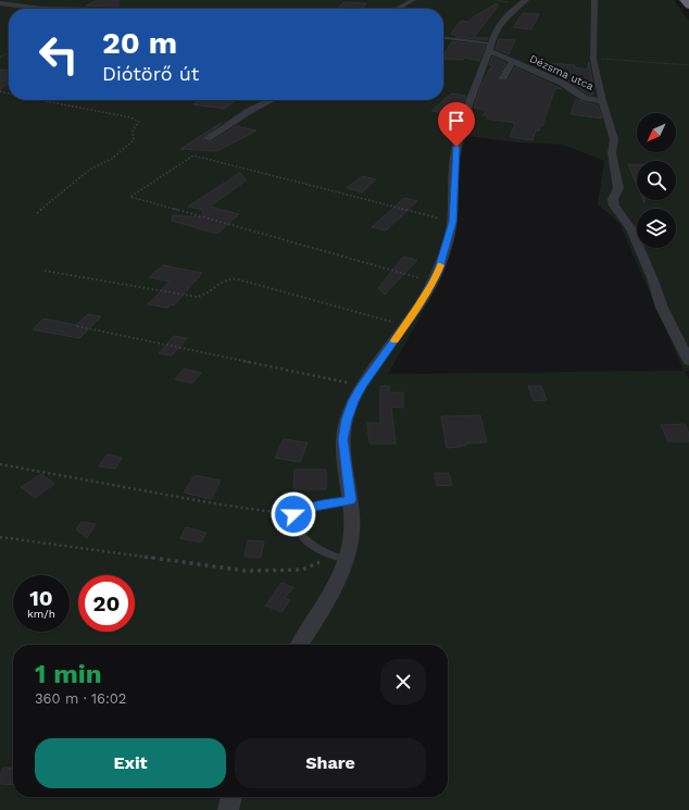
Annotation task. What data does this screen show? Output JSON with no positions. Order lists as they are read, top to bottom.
{
  "streets": {
    "street": ["Dézsma utca"]
  },
  "north": "bottom left",
  "page": {
    "turn": ["20 m", "Diótörő út"],
    "speed": "10 km/h",
    "limit": "20",
    "heading": ["1 min", "360 m · 16:02"],
    "buttons": ["Exit", "Share"]
  }
}
